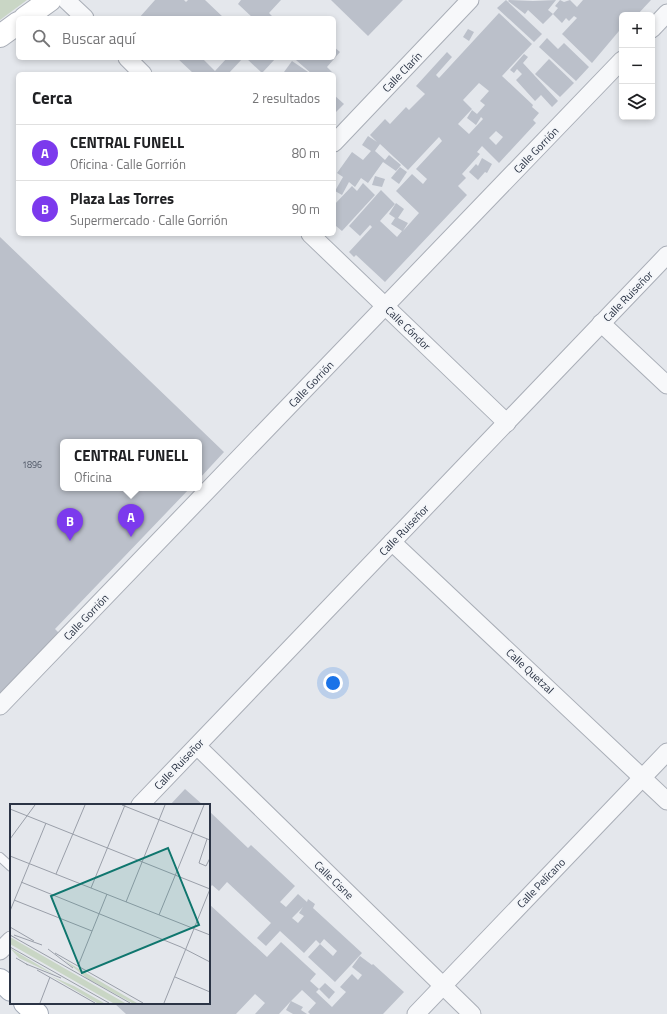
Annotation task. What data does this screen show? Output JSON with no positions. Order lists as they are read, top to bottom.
{
  "streets": {
    "street": [
      "Calle Clarín",
      "Calle Gorrión",
      "Calle Ruiseñor",
      "Calle Cóndor",
      "Calle Quetzal",
      "Calle Cisne",
      "Calle Pelícano"
    ]
  },
  "crossings": [
    ["Calle Gorrión", "Calle Cóndor"],
    ["Calle Ruiseñor", "Calle Cóndor"],
    ["Calle Ruiseñor", "Calle Quetzal"],
    ["Calle Ruiseñor", "Calle Cisne"],
    ["Calle Quetzal", "Calle Pelícano"],
    ["Calle Cisne", "Calle Pelícano"]
  ],
  "house_numbers": ["1896"],
  "page": {
    "map_buttons": ["+", "−"],
    "search": "Buscar aquí",
    "heading": ["Cerca", "2 resultados"],
    "list": [
      {
        "mark": "A",
        "name": "CENTRAL FUNELL",
        "note": "Oficina · Calle Gorrión",
        "value": "80 m"
      },
      {
        "mark": "B",
        "name": "Plaza Las Torres",
        "note": "Supermercado · Calle Gorrión",
        "value": "90 m"
      }
    ],
    "popup": ["CENTRAL FUNELL", "Oficina"],
    "pins": ["A", "B"]
  }
}
